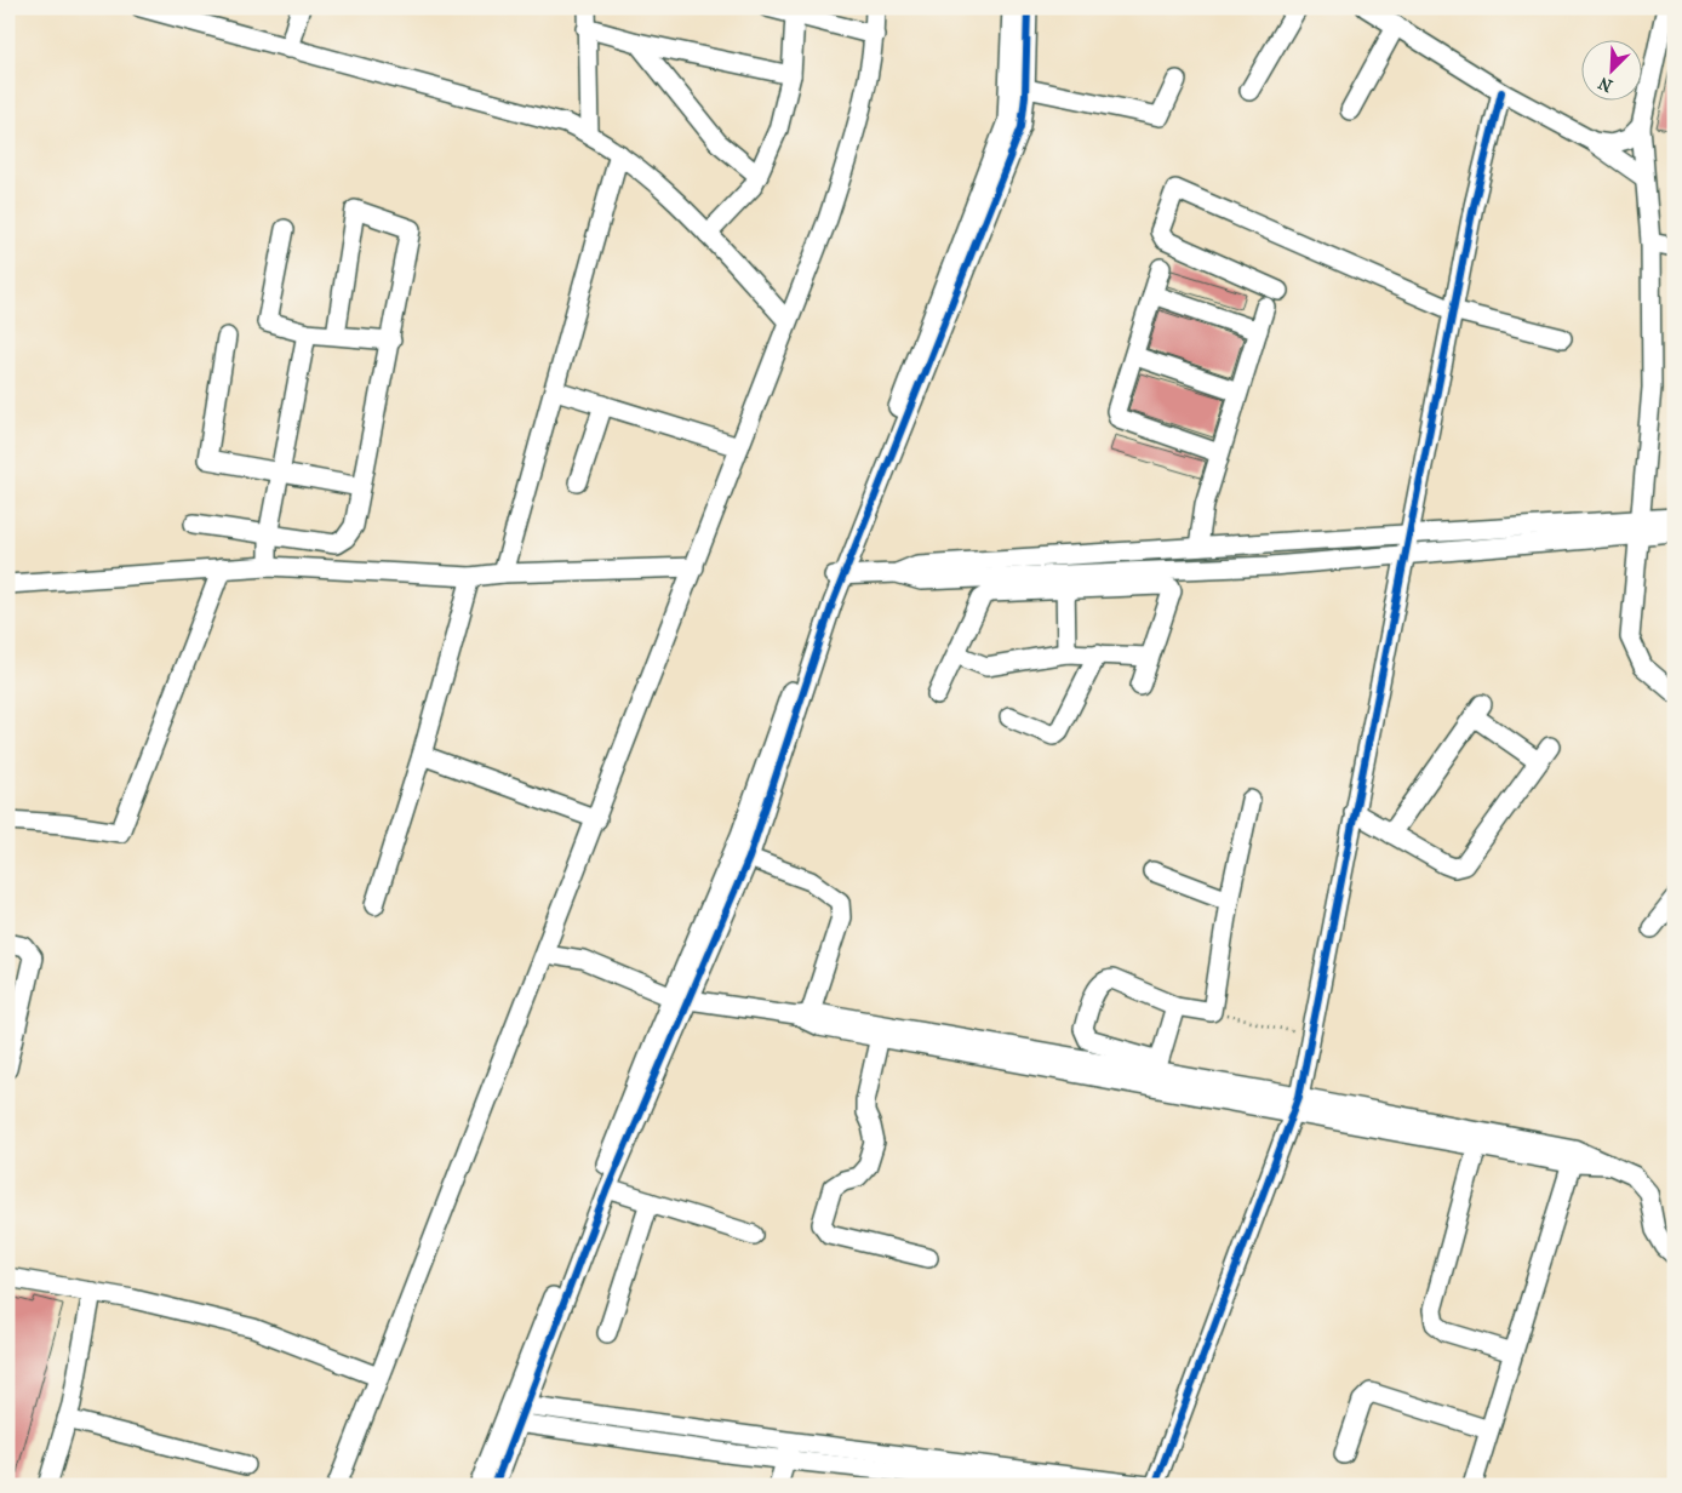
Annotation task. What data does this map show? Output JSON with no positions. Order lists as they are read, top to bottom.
{
  "north": "bottom left"
}
